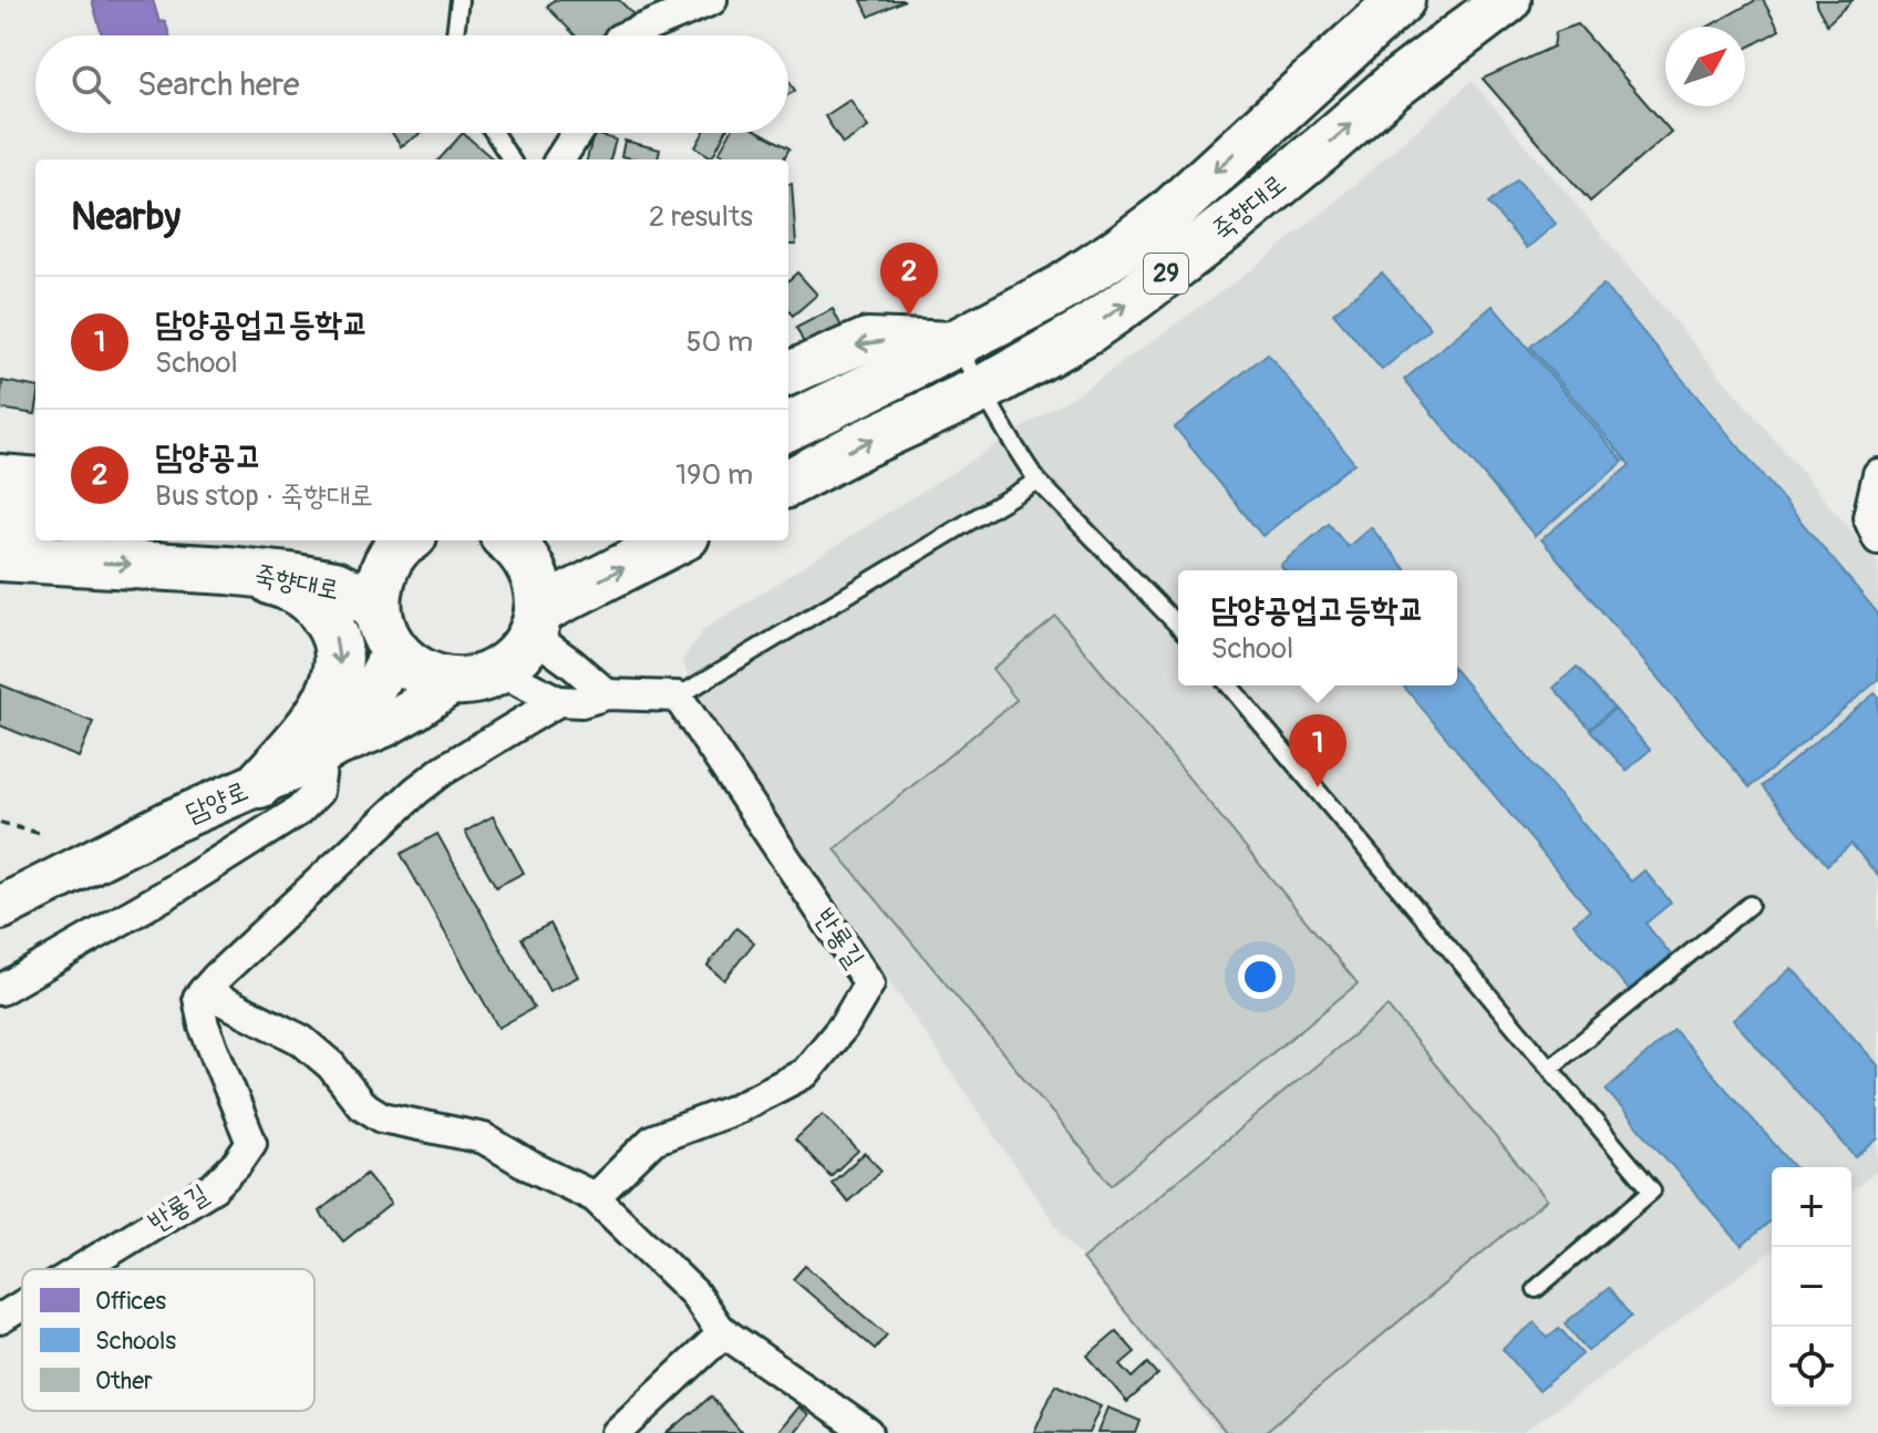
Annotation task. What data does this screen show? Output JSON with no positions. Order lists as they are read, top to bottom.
{
  "streets": {
    "main road": ["죽향대로", "29", "담양로"],
    "street": ["반룡길"]
  },
  "legend": ["Offices", "Schools", "Other"],
  "north": "top right",
  "page": {
    "search": "Search here",
    "heading": ["Nearby", "2 results"],
    "pins": ["2", "1"],
    "list": [
      {
        "mark": "1",
        "name": "담양공업고등학교",
        "note": "School",
        "value": "50 m"
      },
      {
        "mark": "2",
        "name": "담양공고",
        "note": "Bus stop · 죽향대로",
        "value": "190 m"
      }
    ],
    "popup": ["담양공업고등학교", "School"],
    "map_buttons": ["+", "−"]
  }
}
